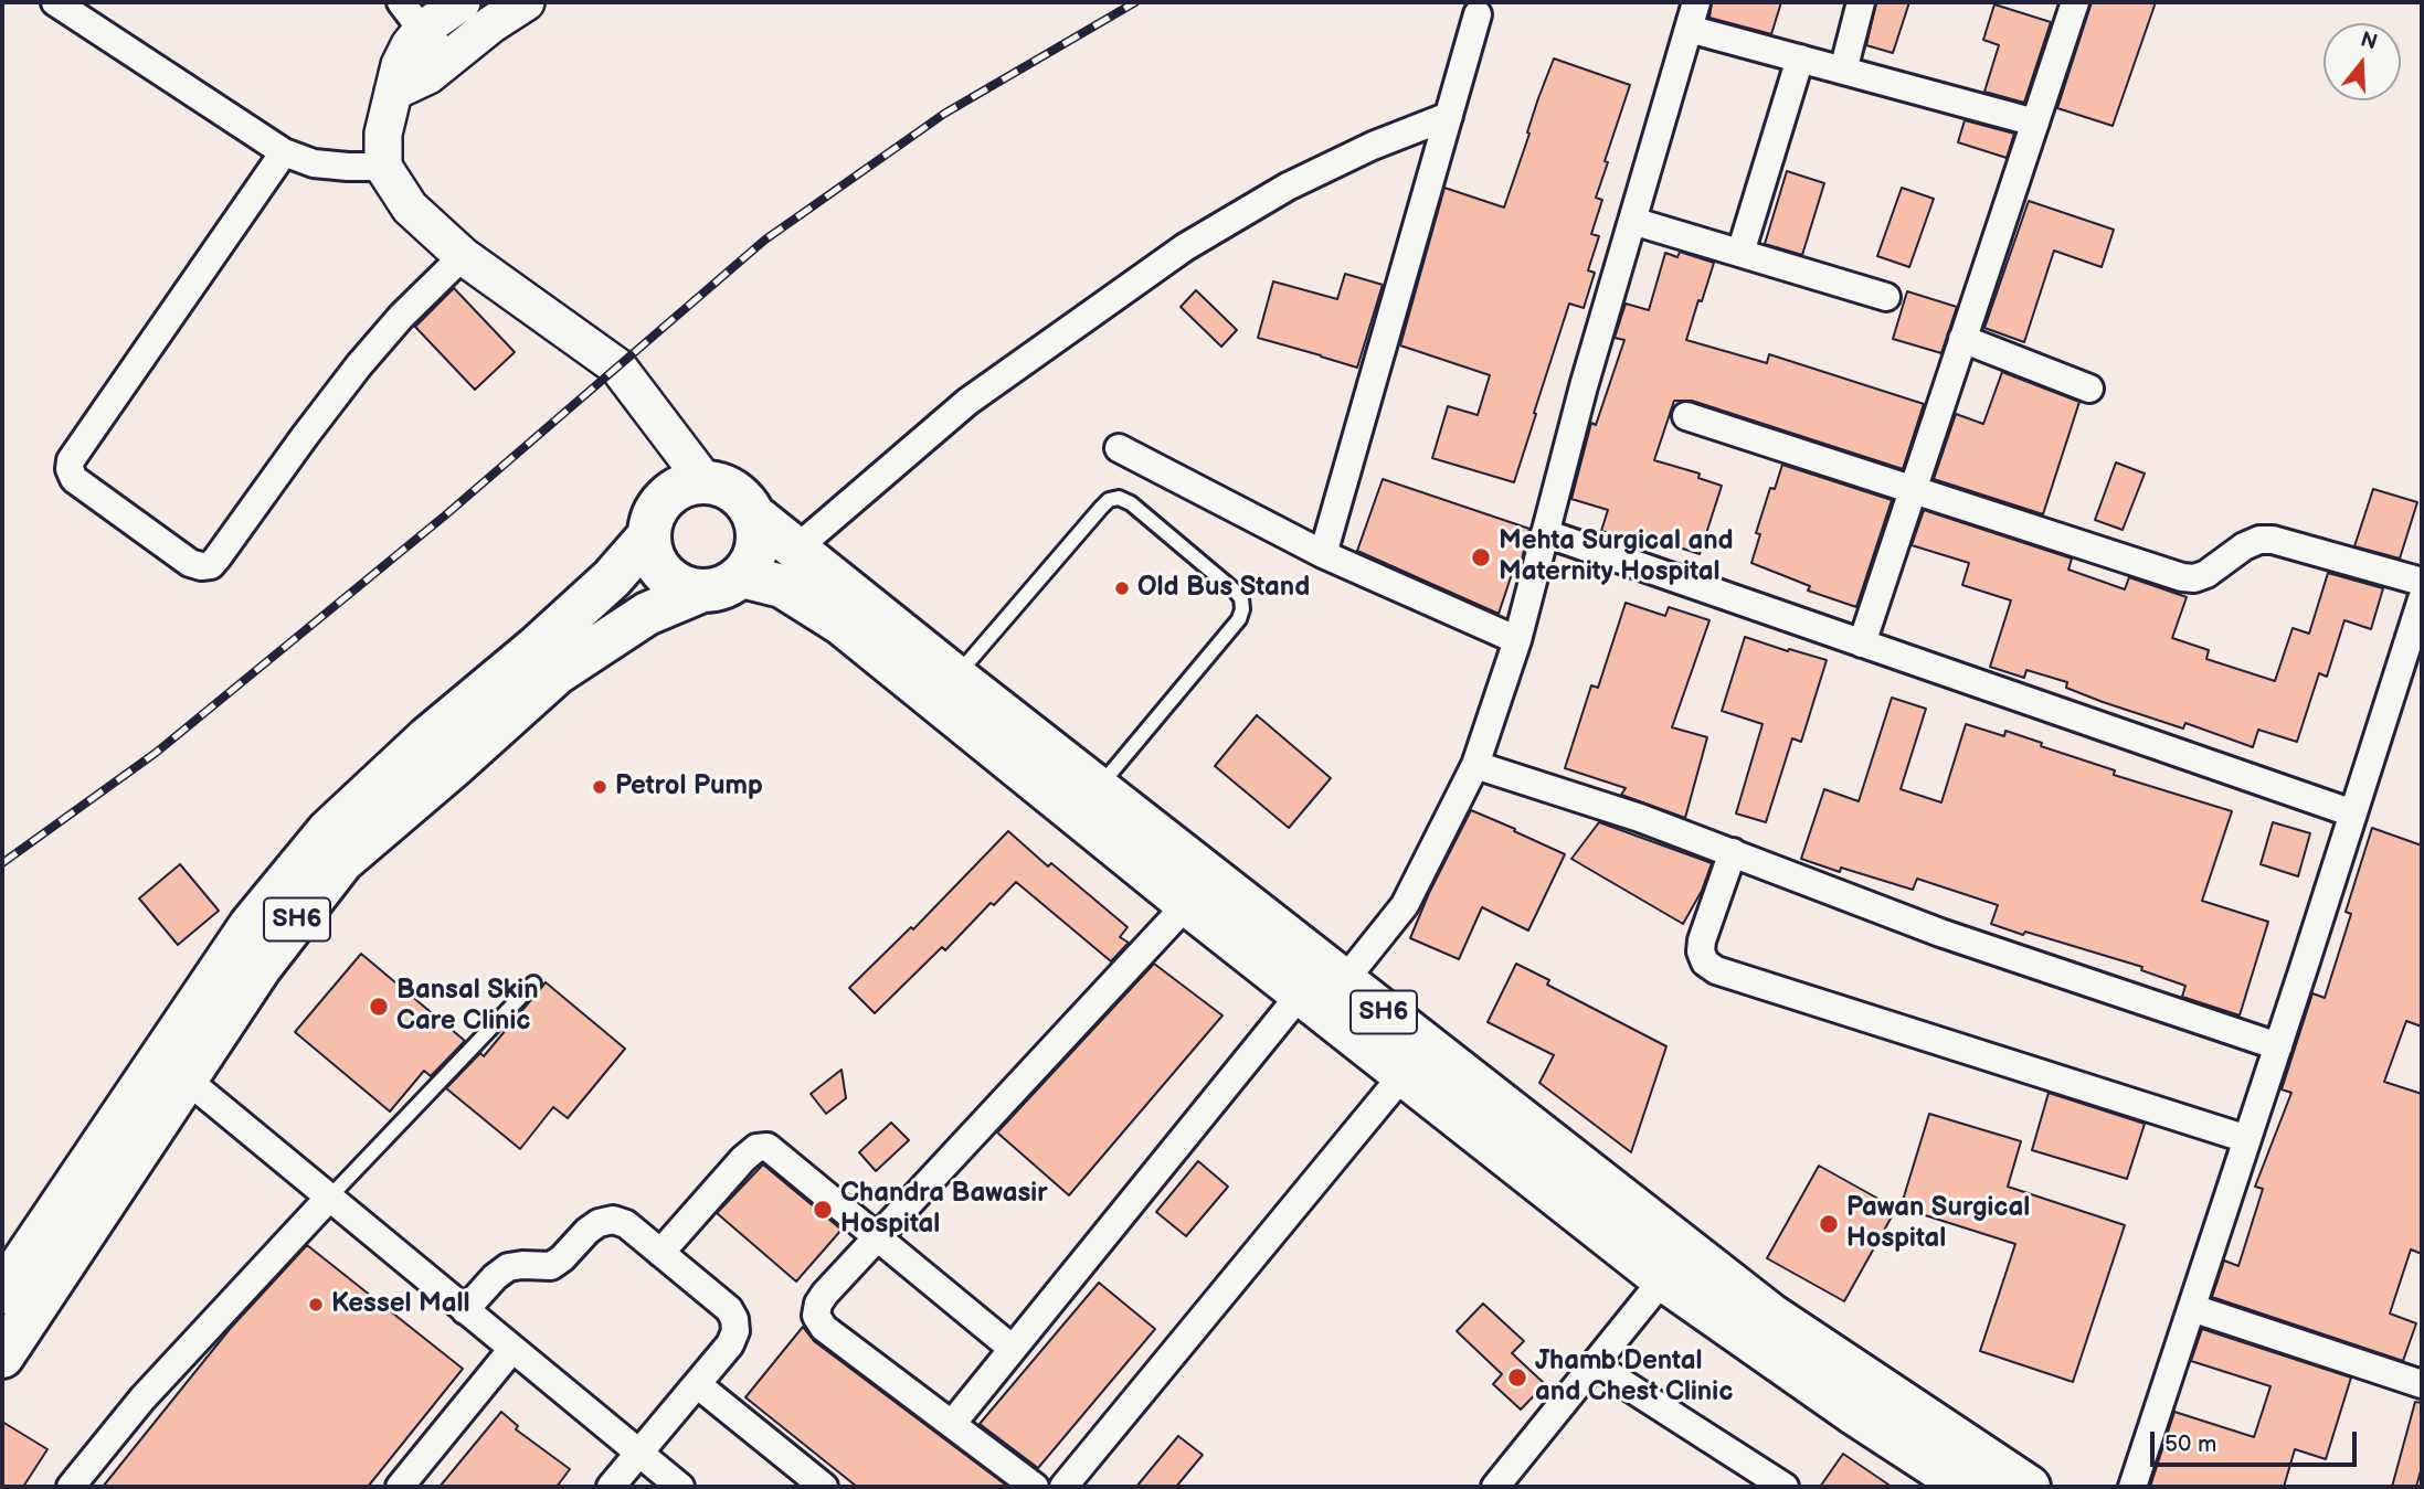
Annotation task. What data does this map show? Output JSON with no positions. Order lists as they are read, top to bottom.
{
  "streets": {
    "main road": ["SH6"]
  },
  "places": [
    "Mehta Surgical and Maternity Hospital",
    "Old Bus Stand",
    "Petrol Pump",
    "Bansal Skin Care Clinic",
    "Chandra Bawasir Hospital",
    "Pawan Surgical Hospital",
    "Kessel Mall",
    "Jhamb Dental and Chest Clinic"
  ],
  "scale_bar": "50 m",
  "north": "top"
}
